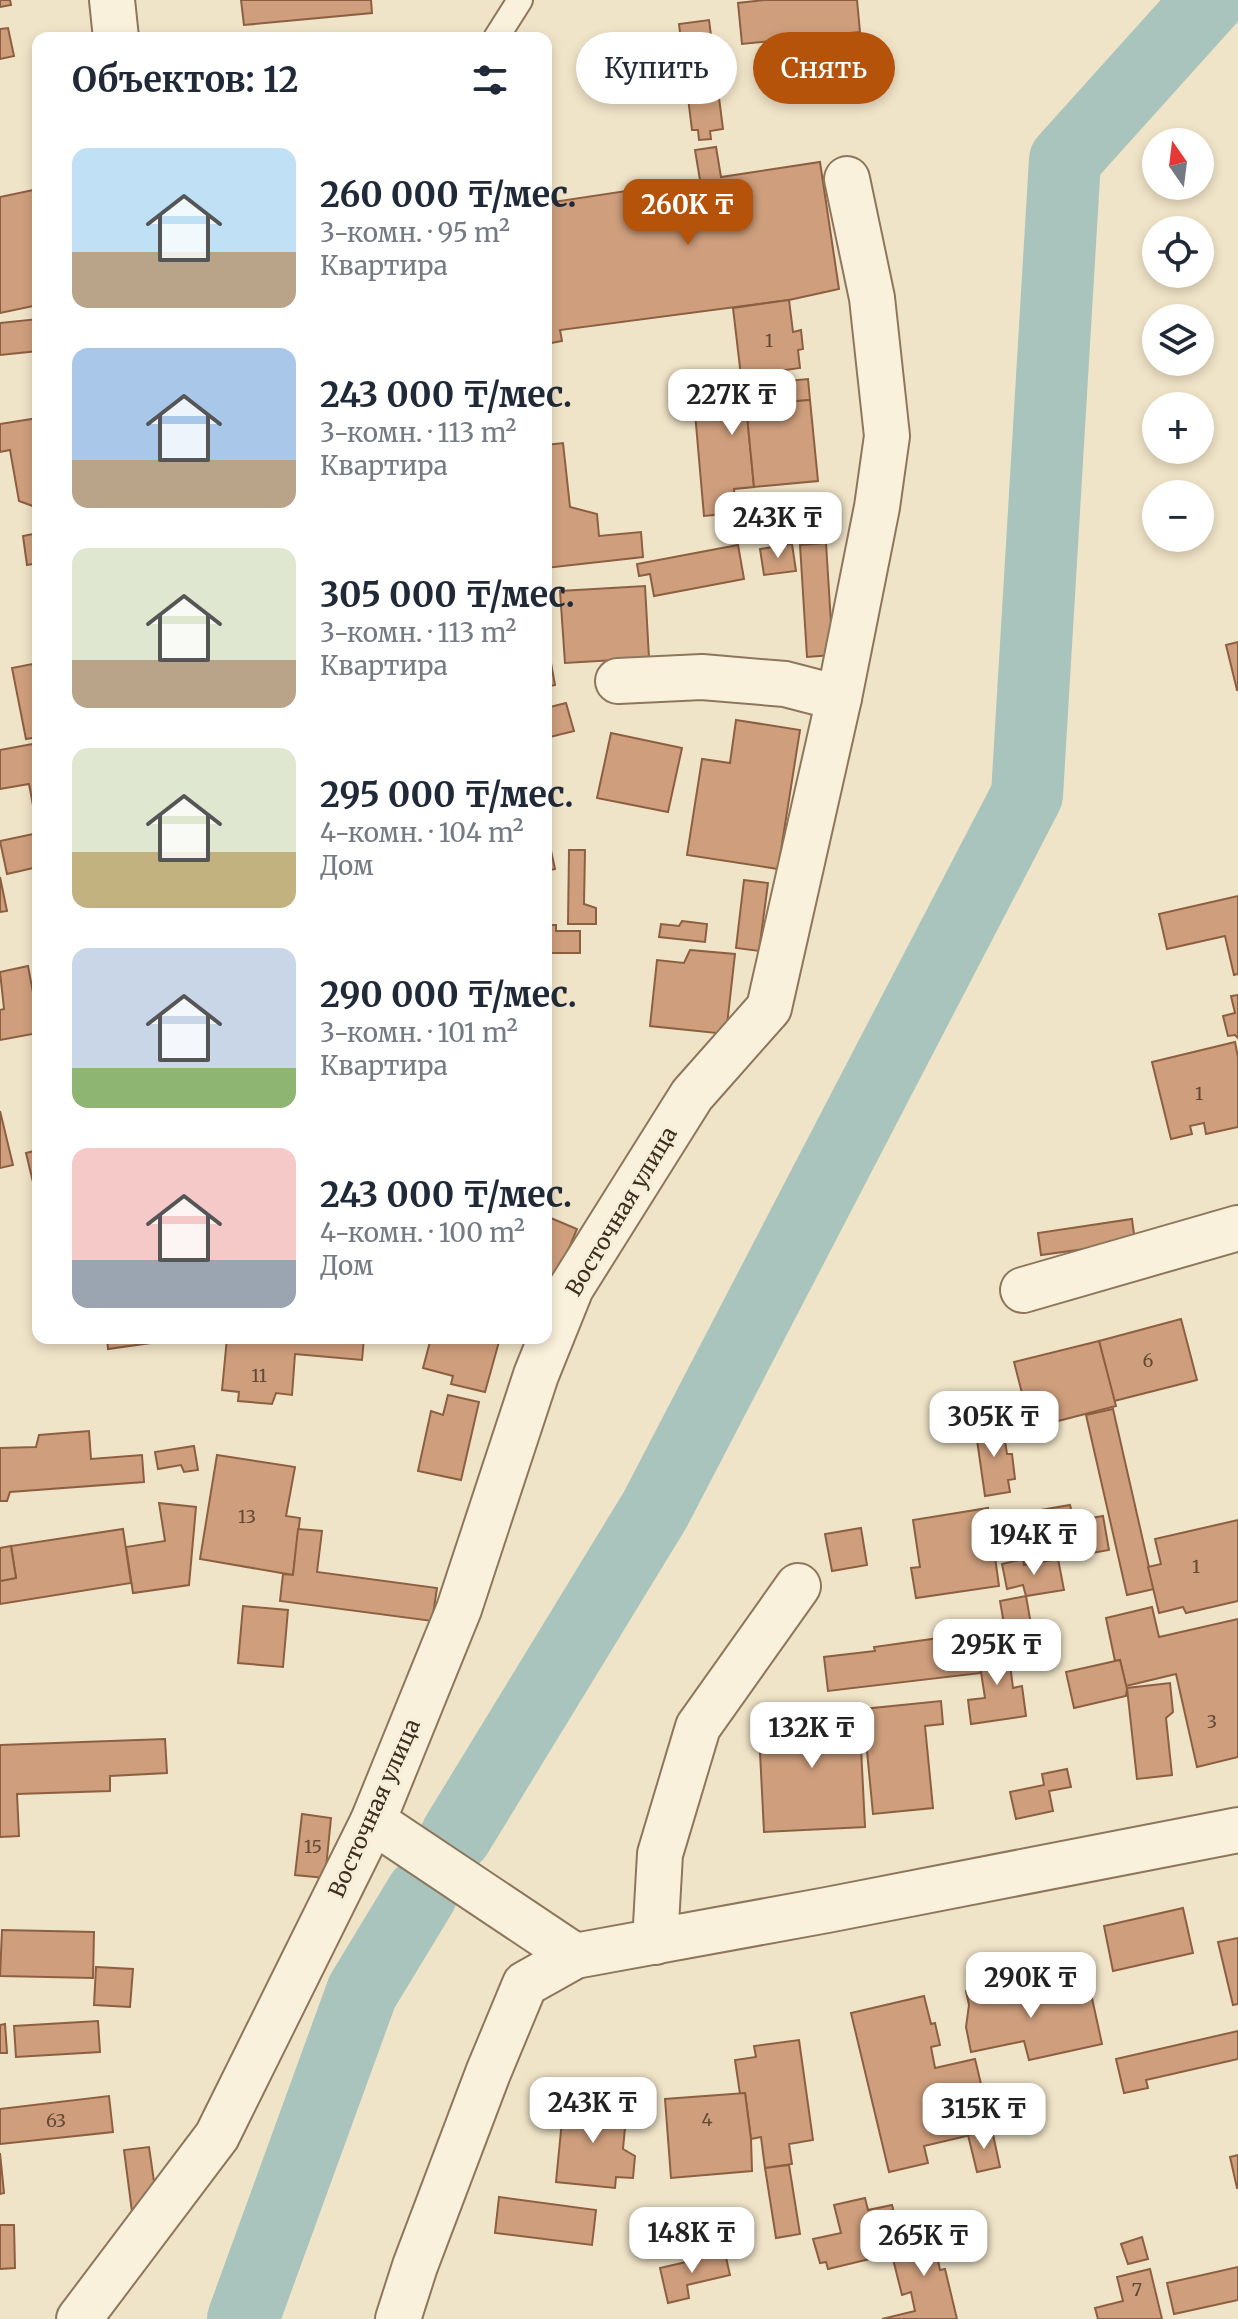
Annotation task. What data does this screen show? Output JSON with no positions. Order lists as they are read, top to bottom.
{
  "streets": {
    "street": ["Восточная улица"]
  },
  "house_numbers": [
    "1",
    "1",
    "6",
    "11",
    "13",
    "1",
    "3",
    "15",
    "4",
    "63",
    "7"
  ],
  "north": "top",
  "page": {
    "chip": ["Купить", "Снять"],
    "heading": "Объектов: 12",
    "map_buttons": ["+", "−"],
    "list": [
      {
        "name": "260 000 ₸/мес.",
        "note": "3-комн. · 95 m² · Квартира"
      },
      {
        "name": "243 000 ₸/мес.",
        "note": "3-комн. · 113 m² · Квартира"
      },
      {
        "name": "305 000 ₸/мес.",
        "note": "3-комн. · 113 m² · Квартира"
      },
      {
        "name": "295 000 ₸/мес.",
        "note": "4-комн. · 104 m² · Дом"
      },
      {
        "name": "290 000 ₸/мес.",
        "note": "3-комн. · 101 m² · Квартира"
      },
      {
        "name": "243 000 ₸/мес.",
        "note": "4-комн. · 100 m² · Дом"
      }
    ],
    "price": [
      "260K ₸",
      "227K ₸",
      "243K ₸",
      "305K ₸",
      "194K ₸",
      "295K ₸",
      "132K ₸",
      "290K ₸",
      "243K ₸",
      "315K ₸",
      "148K ₸",
      "265K ₸"
    ]
  }
}
